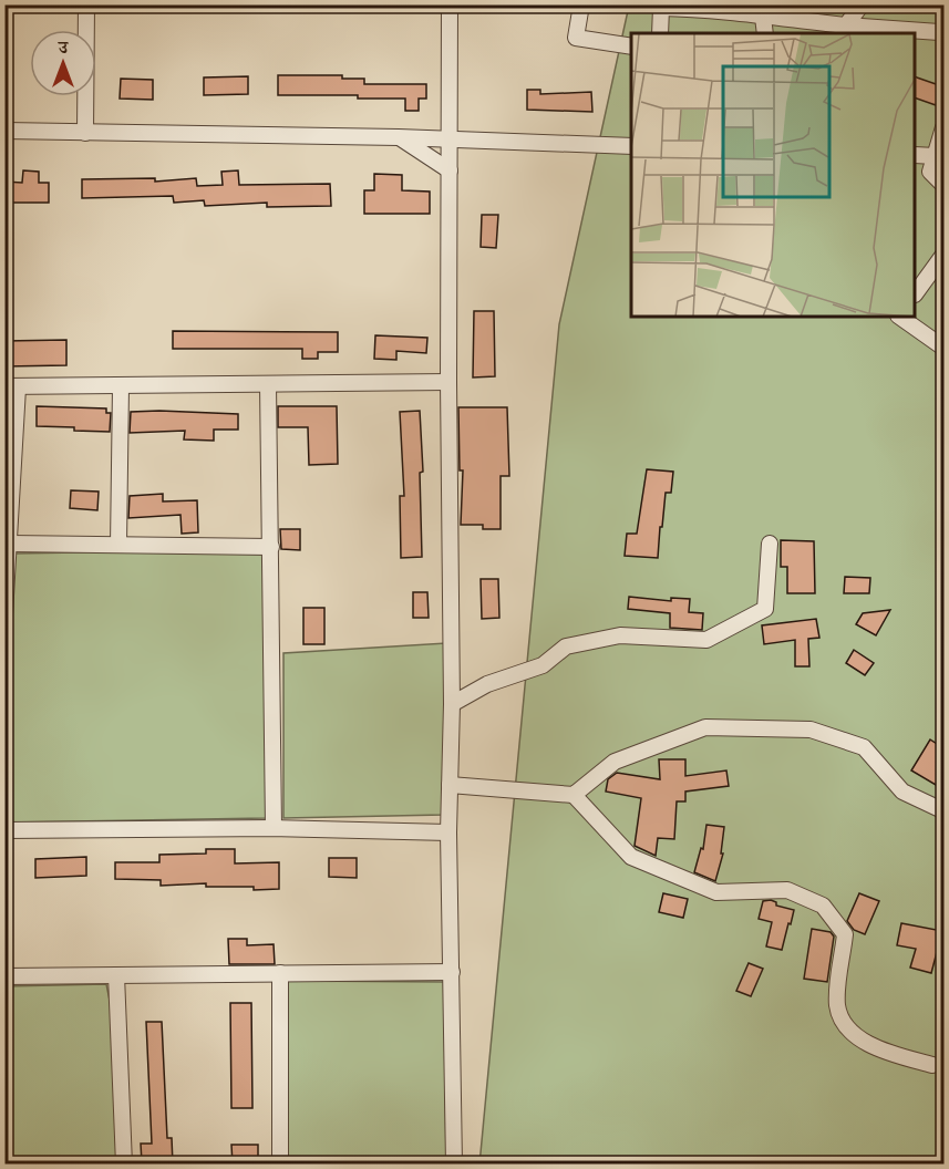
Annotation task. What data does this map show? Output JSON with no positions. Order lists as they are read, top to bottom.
{
  "north": "top"
}
